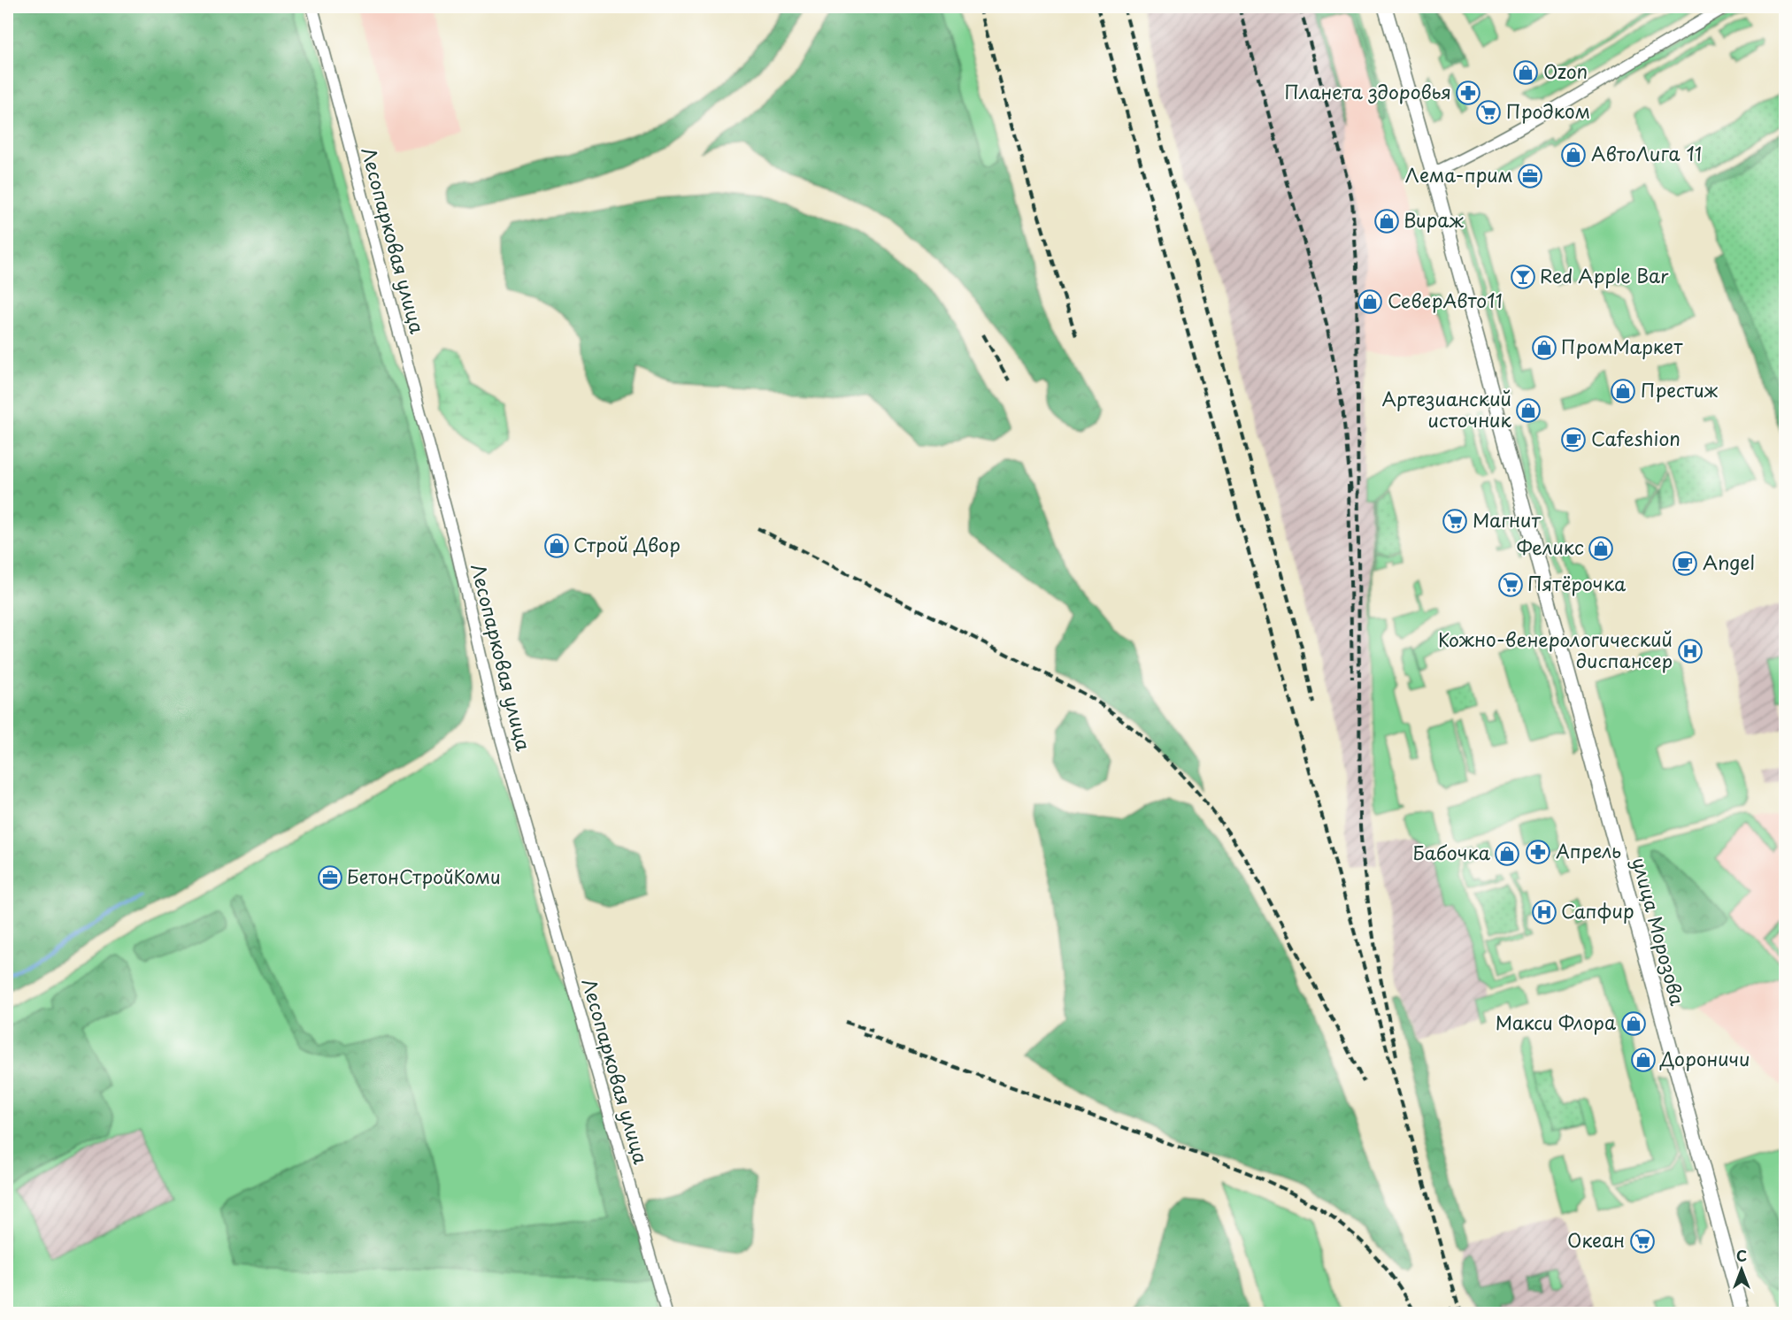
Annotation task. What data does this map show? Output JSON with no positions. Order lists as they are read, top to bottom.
{
  "streets": {
    "main road": ["улица Морозова"],
    "street": ["Лесопарковая улица"]
  },
  "places": {
    "shop": [
      "Ozon",
      "АвтоЛига 11",
      "Вираж",
      "СеверАвто11",
      "ПромМаркет",
      "Престиж",
      "Артезианский источник",
      "Строй Двор",
      "Феликс",
      "Бабочка",
      "Макси Флора",
      "Дороничи"
    ],
    "pharmacy": ["Планета здоровья", "Апрель"],
    "supermarket": [
      "Продком",
      "Магнит",
      "Пятёрочка",
      "Океан"
    ],
    "office": ["Лема-прим", "БетонСтройКоми"],
    "bar": ["Red Apple Bar"],
    "cafe": ["Cafeshion", "Angel"],
    "hospital": ["Кожно-венерологический диспансер", "Сапфир"]
  },
  "north": "top"
}
